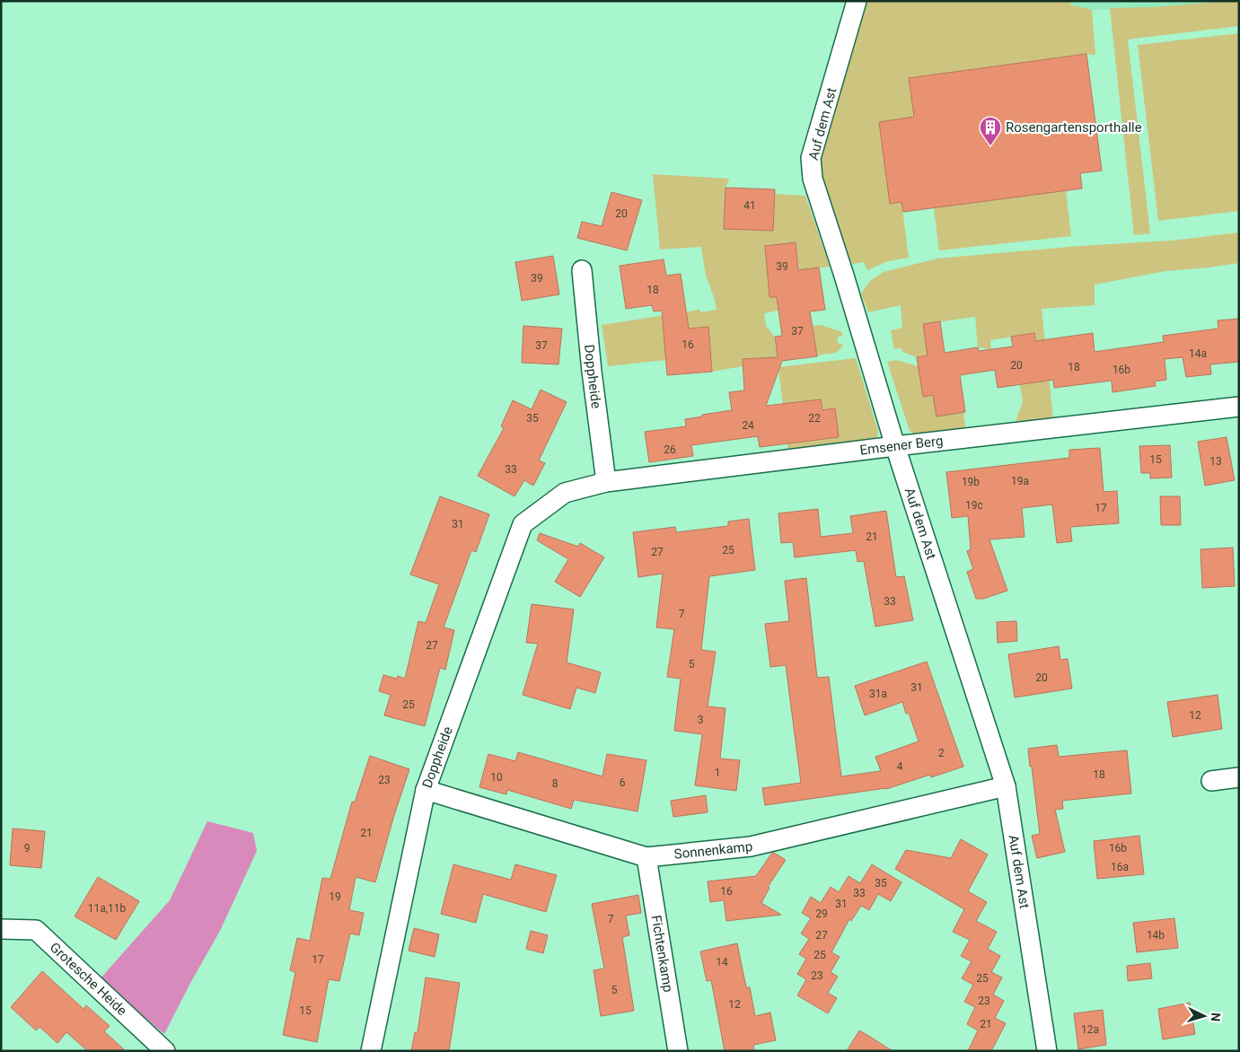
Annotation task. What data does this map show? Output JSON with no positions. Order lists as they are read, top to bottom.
{
  "streets": {
    "street": [
      "Auf dem Ast",
      "Doppheide",
      "Emsener Berg",
      "Sonnenkamp",
      "Fichtenkamp",
      "Grotesche Heide"
    ]
  },
  "crossings": [
    ["Auf dem Ast", "Emsener Berg"],
    ["Auf dem Ast", "Sonnenkamp"],
    ["Doppheide", "Emsener Berg"],
    ["Doppheide", "Sonnenkamp"],
    ["Sonnenkamp", "Fichtenkamp"]
  ],
  "places": {
    "building": ["Rosengartensporthalle"]
  },
  "house_numbers": [
    "41",
    "20",
    "39",
    "39",
    "18",
    "37",
    "16",
    "37",
    "14a",
    "20",
    "18",
    "16b",
    "35",
    "22",
    "24",
    "26",
    "15",
    "13",
    "33",
    "19a",
    "19b",
    "19c",
    "17",
    "31",
    "21",
    "25",
    "27",
    "33",
    "7",
    "27",
    "5",
    "20",
    "31",
    "31a",
    "25",
    "12",
    "3",
    "2",
    "4",
    "1",
    "18",
    "10",
    "23",
    "6",
    "8",
    "21",
    "9",
    "16b",
    "16a",
    "35",
    "16",
    "33",
    "19",
    "31",
    "11a,11b",
    "29",
    "7",
    "27",
    "14b",
    "25",
    "17",
    "14",
    "23",
    "25",
    "5",
    "23",
    "12",
    "15",
    "21",
    "12a"
  ],
  "north": "right"
}
